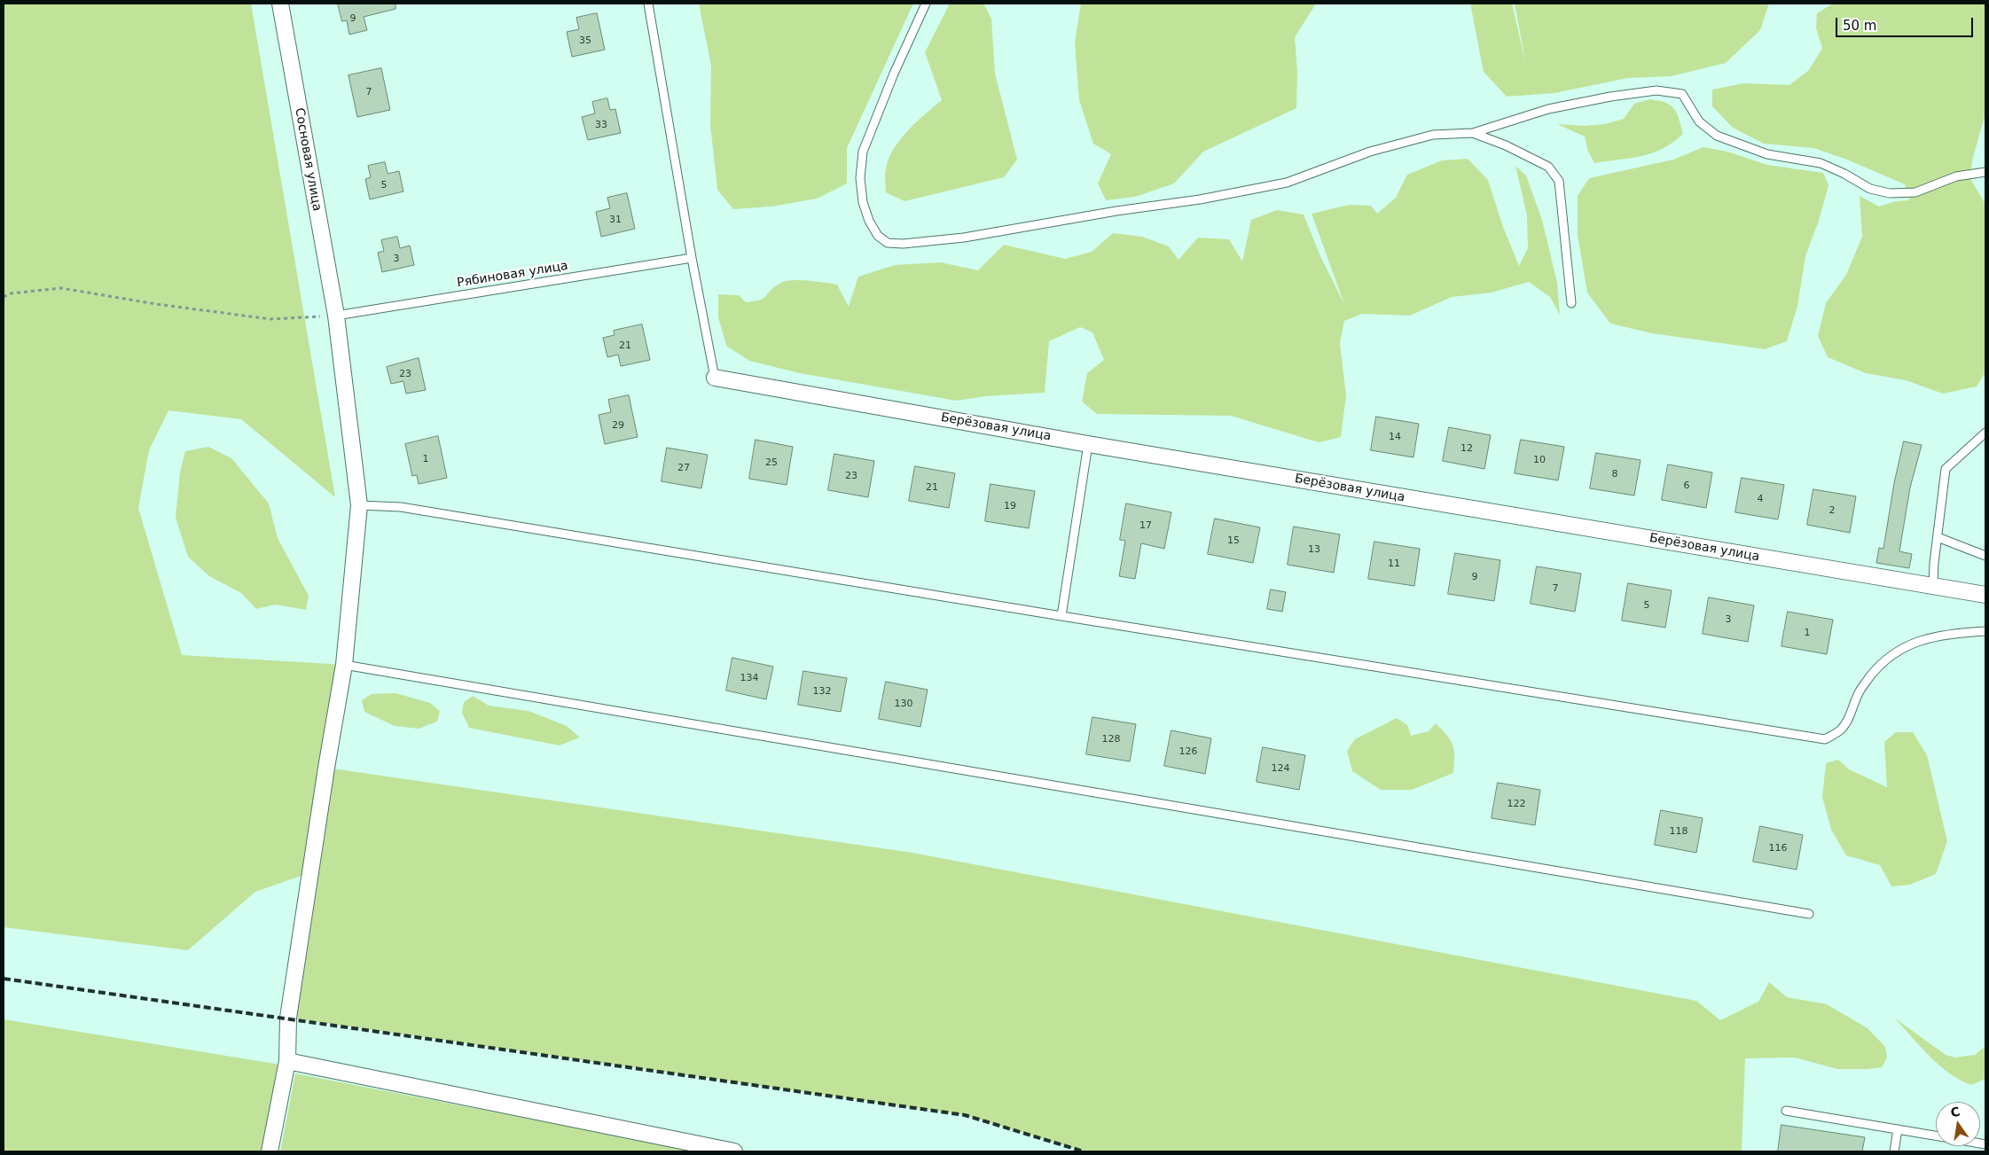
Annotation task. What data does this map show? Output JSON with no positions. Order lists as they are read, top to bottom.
{
  "streets": {
    "street": ["Сосновая улица", "Берёзовая улица"],
    "lane": ["Рябиновая улица"]
  },
  "crossings": [
    ["Сосновая улица", "Рябиновая улица"]
  ],
  "house_numbers": [
    "9",
    "35",
    "7",
    "33",
    "5",
    "31",
    "3",
    "21",
    "23",
    "29",
    "14",
    "12",
    "1",
    "10",
    "25",
    "27",
    "8",
    "23",
    "6",
    "21",
    "4",
    "19",
    "2",
    "17",
    "15",
    "13",
    "11",
    "9",
    "7",
    "5",
    "3",
    "1",
    "134",
    "132",
    "130",
    "128",
    "126",
    "124",
    "122",
    "118",
    "116"
  ],
  "scale_bar": "50 m",
  "north": "top"
}
